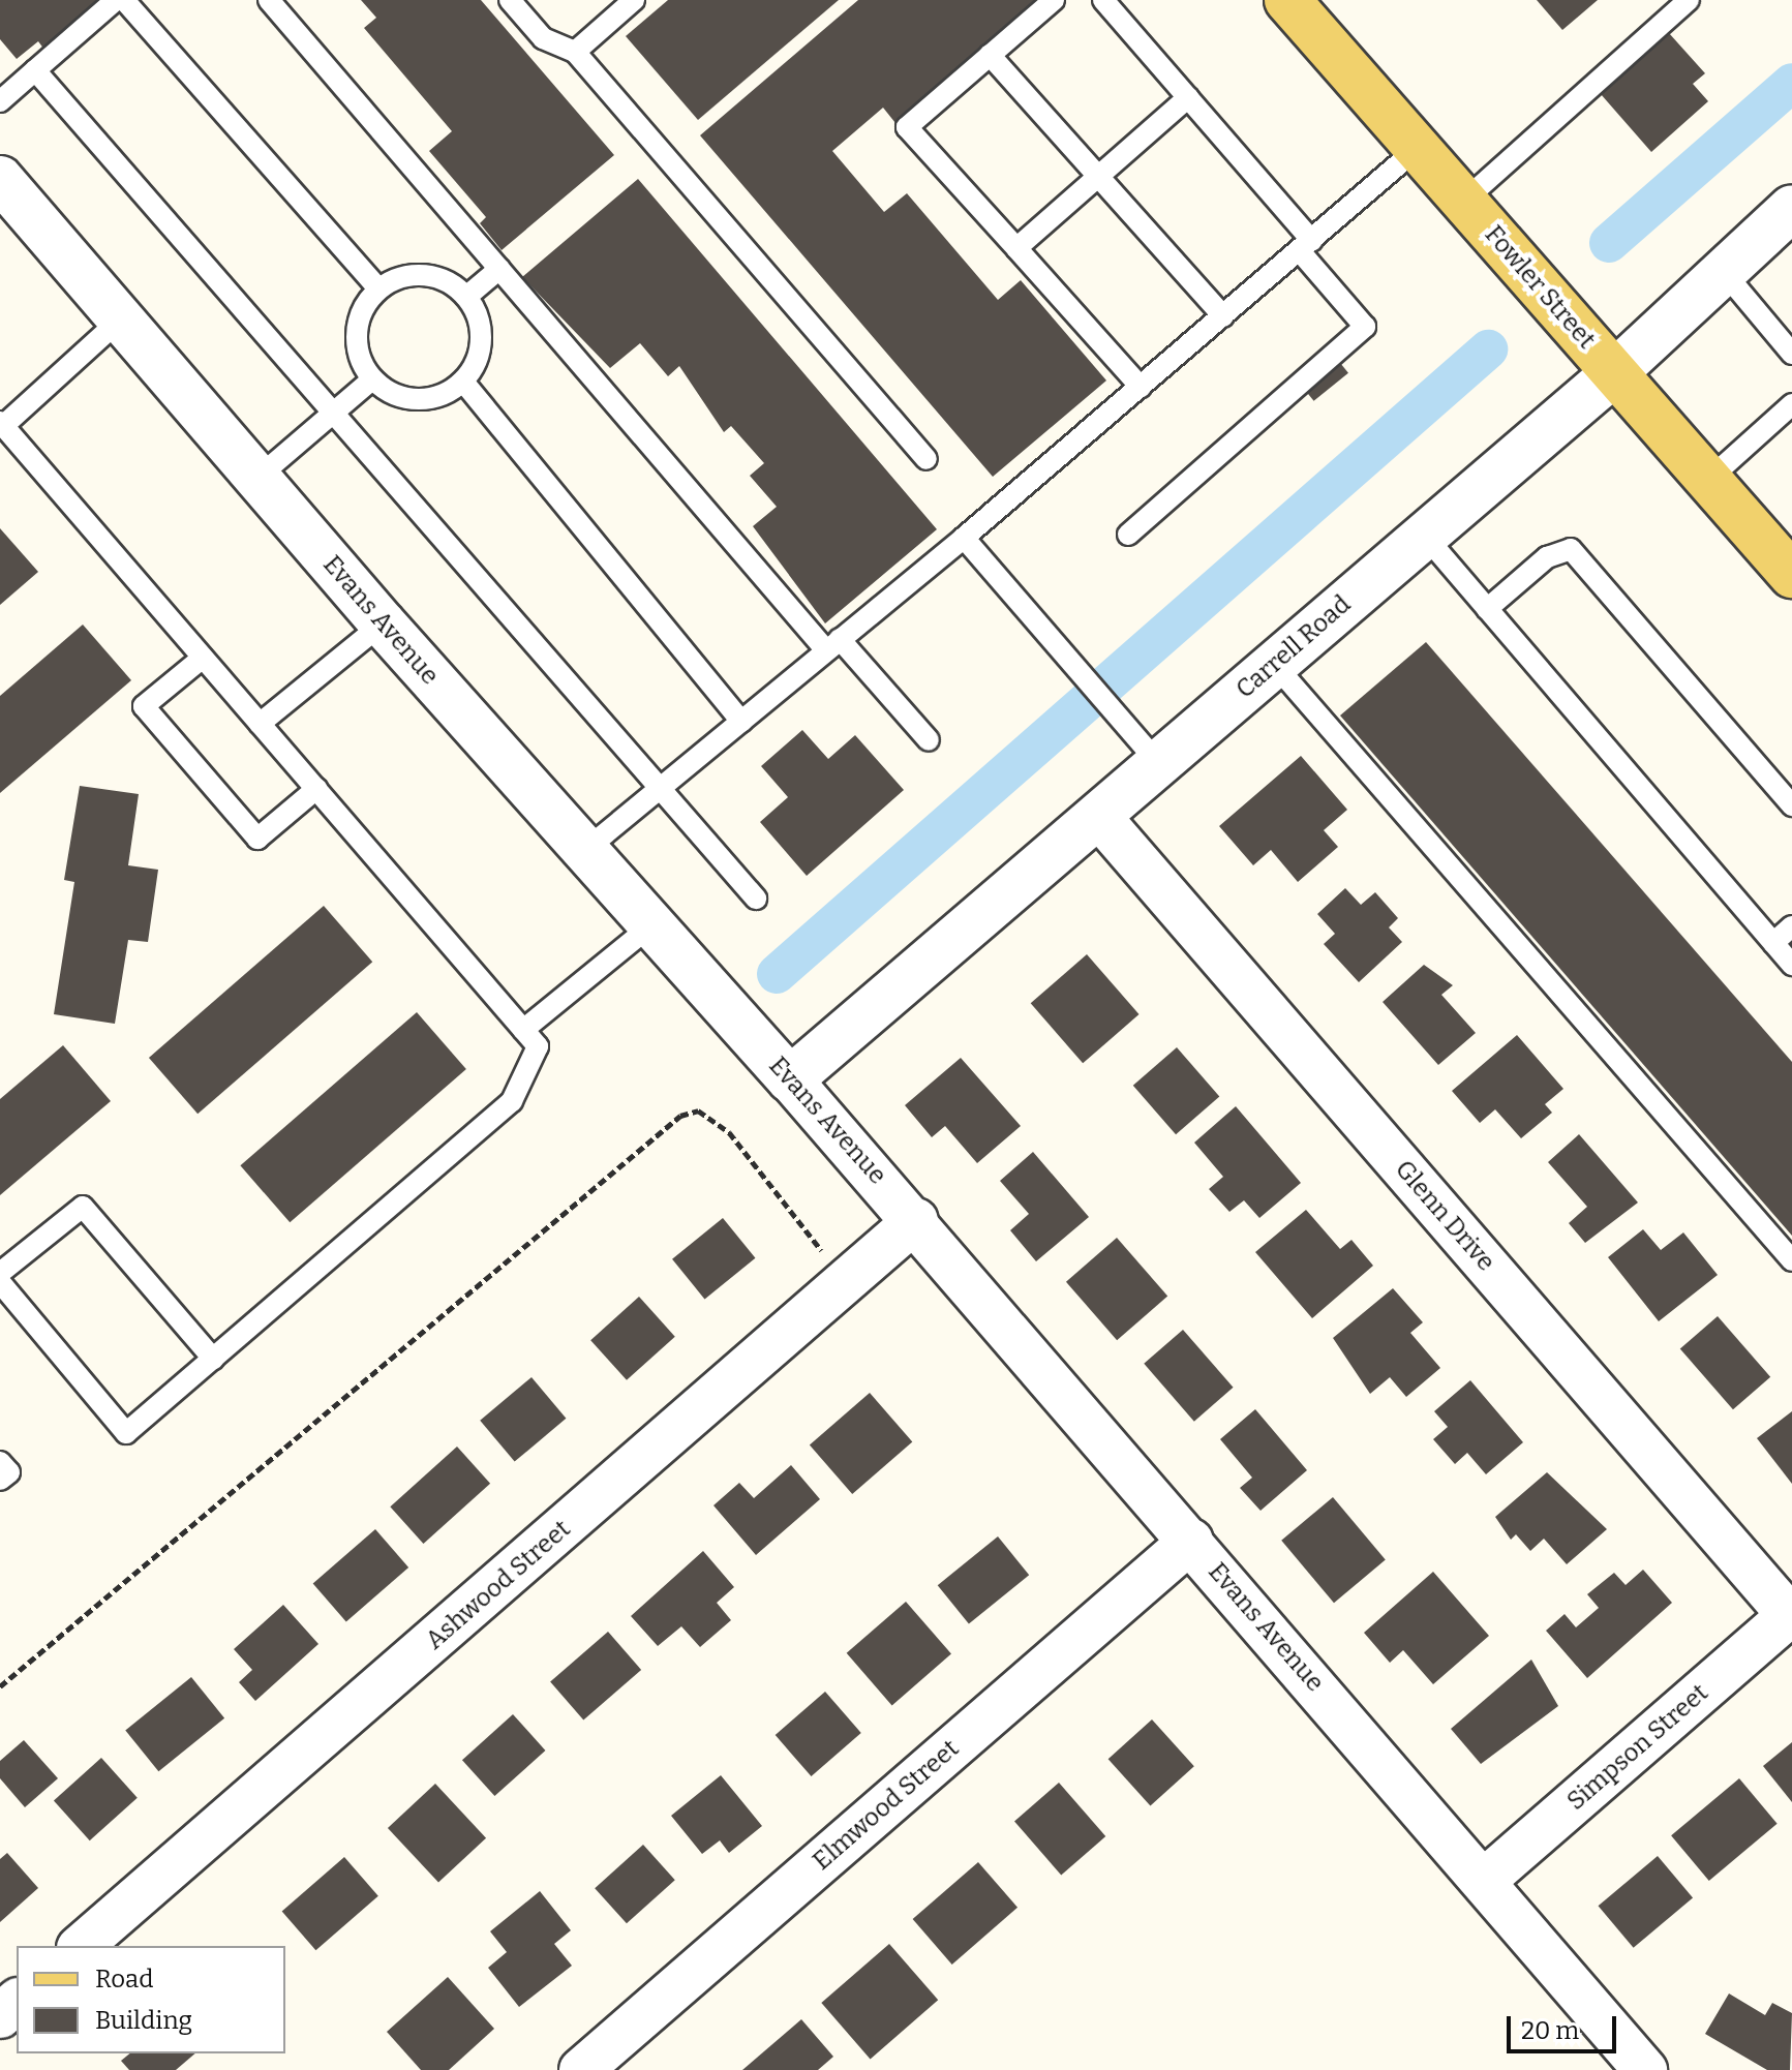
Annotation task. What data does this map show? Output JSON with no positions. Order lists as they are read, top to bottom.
{
  "streets": {
    "main road": ["Fowler Street"],
    "street": [
      "Evans Avenue",
      "Carrell Road",
      "Glenn Drive",
      "Ashwood Street",
      "Simpson Street",
      "Elmwood Street"
    ]
  },
  "crossings": [
    ["Fowler Street", "Carrell Road"],
    ["Evans Avenue", "Carrell Road"],
    ["Evans Avenue", "Ashwood Street"],
    ["Evans Avenue", "Simpson Street"],
    ["Evans Avenue", "Elmwood Street"],
    ["Carrell Road", "Glenn Drive"],
    ["Glenn Drive", "Simpson Street"]
  ],
  "legend": ["Road", "Building"],
  "scale_bar": "20 m"
}
